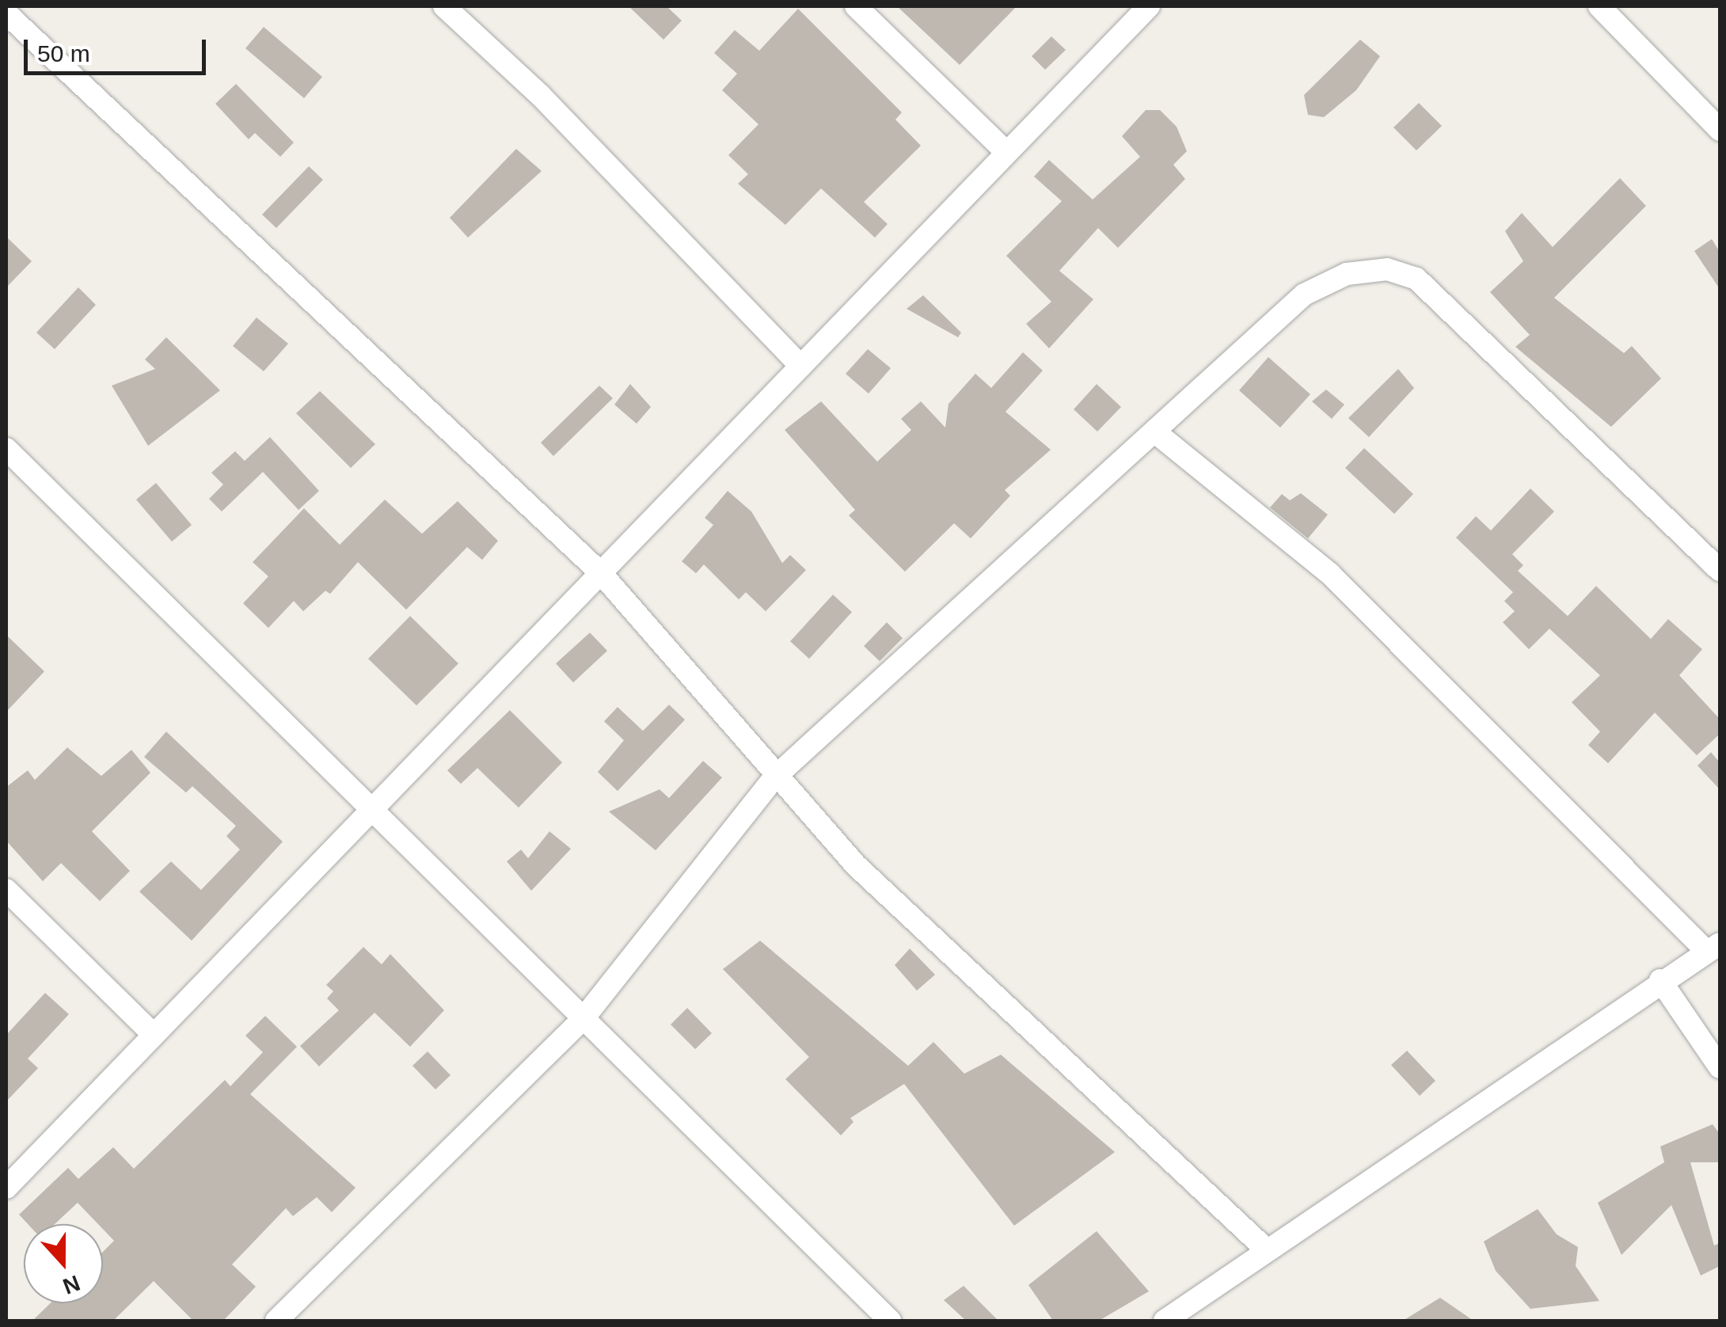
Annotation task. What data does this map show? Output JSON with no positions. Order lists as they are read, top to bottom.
{
  "scale_bar": "50 m",
  "north": "bottom"
}
